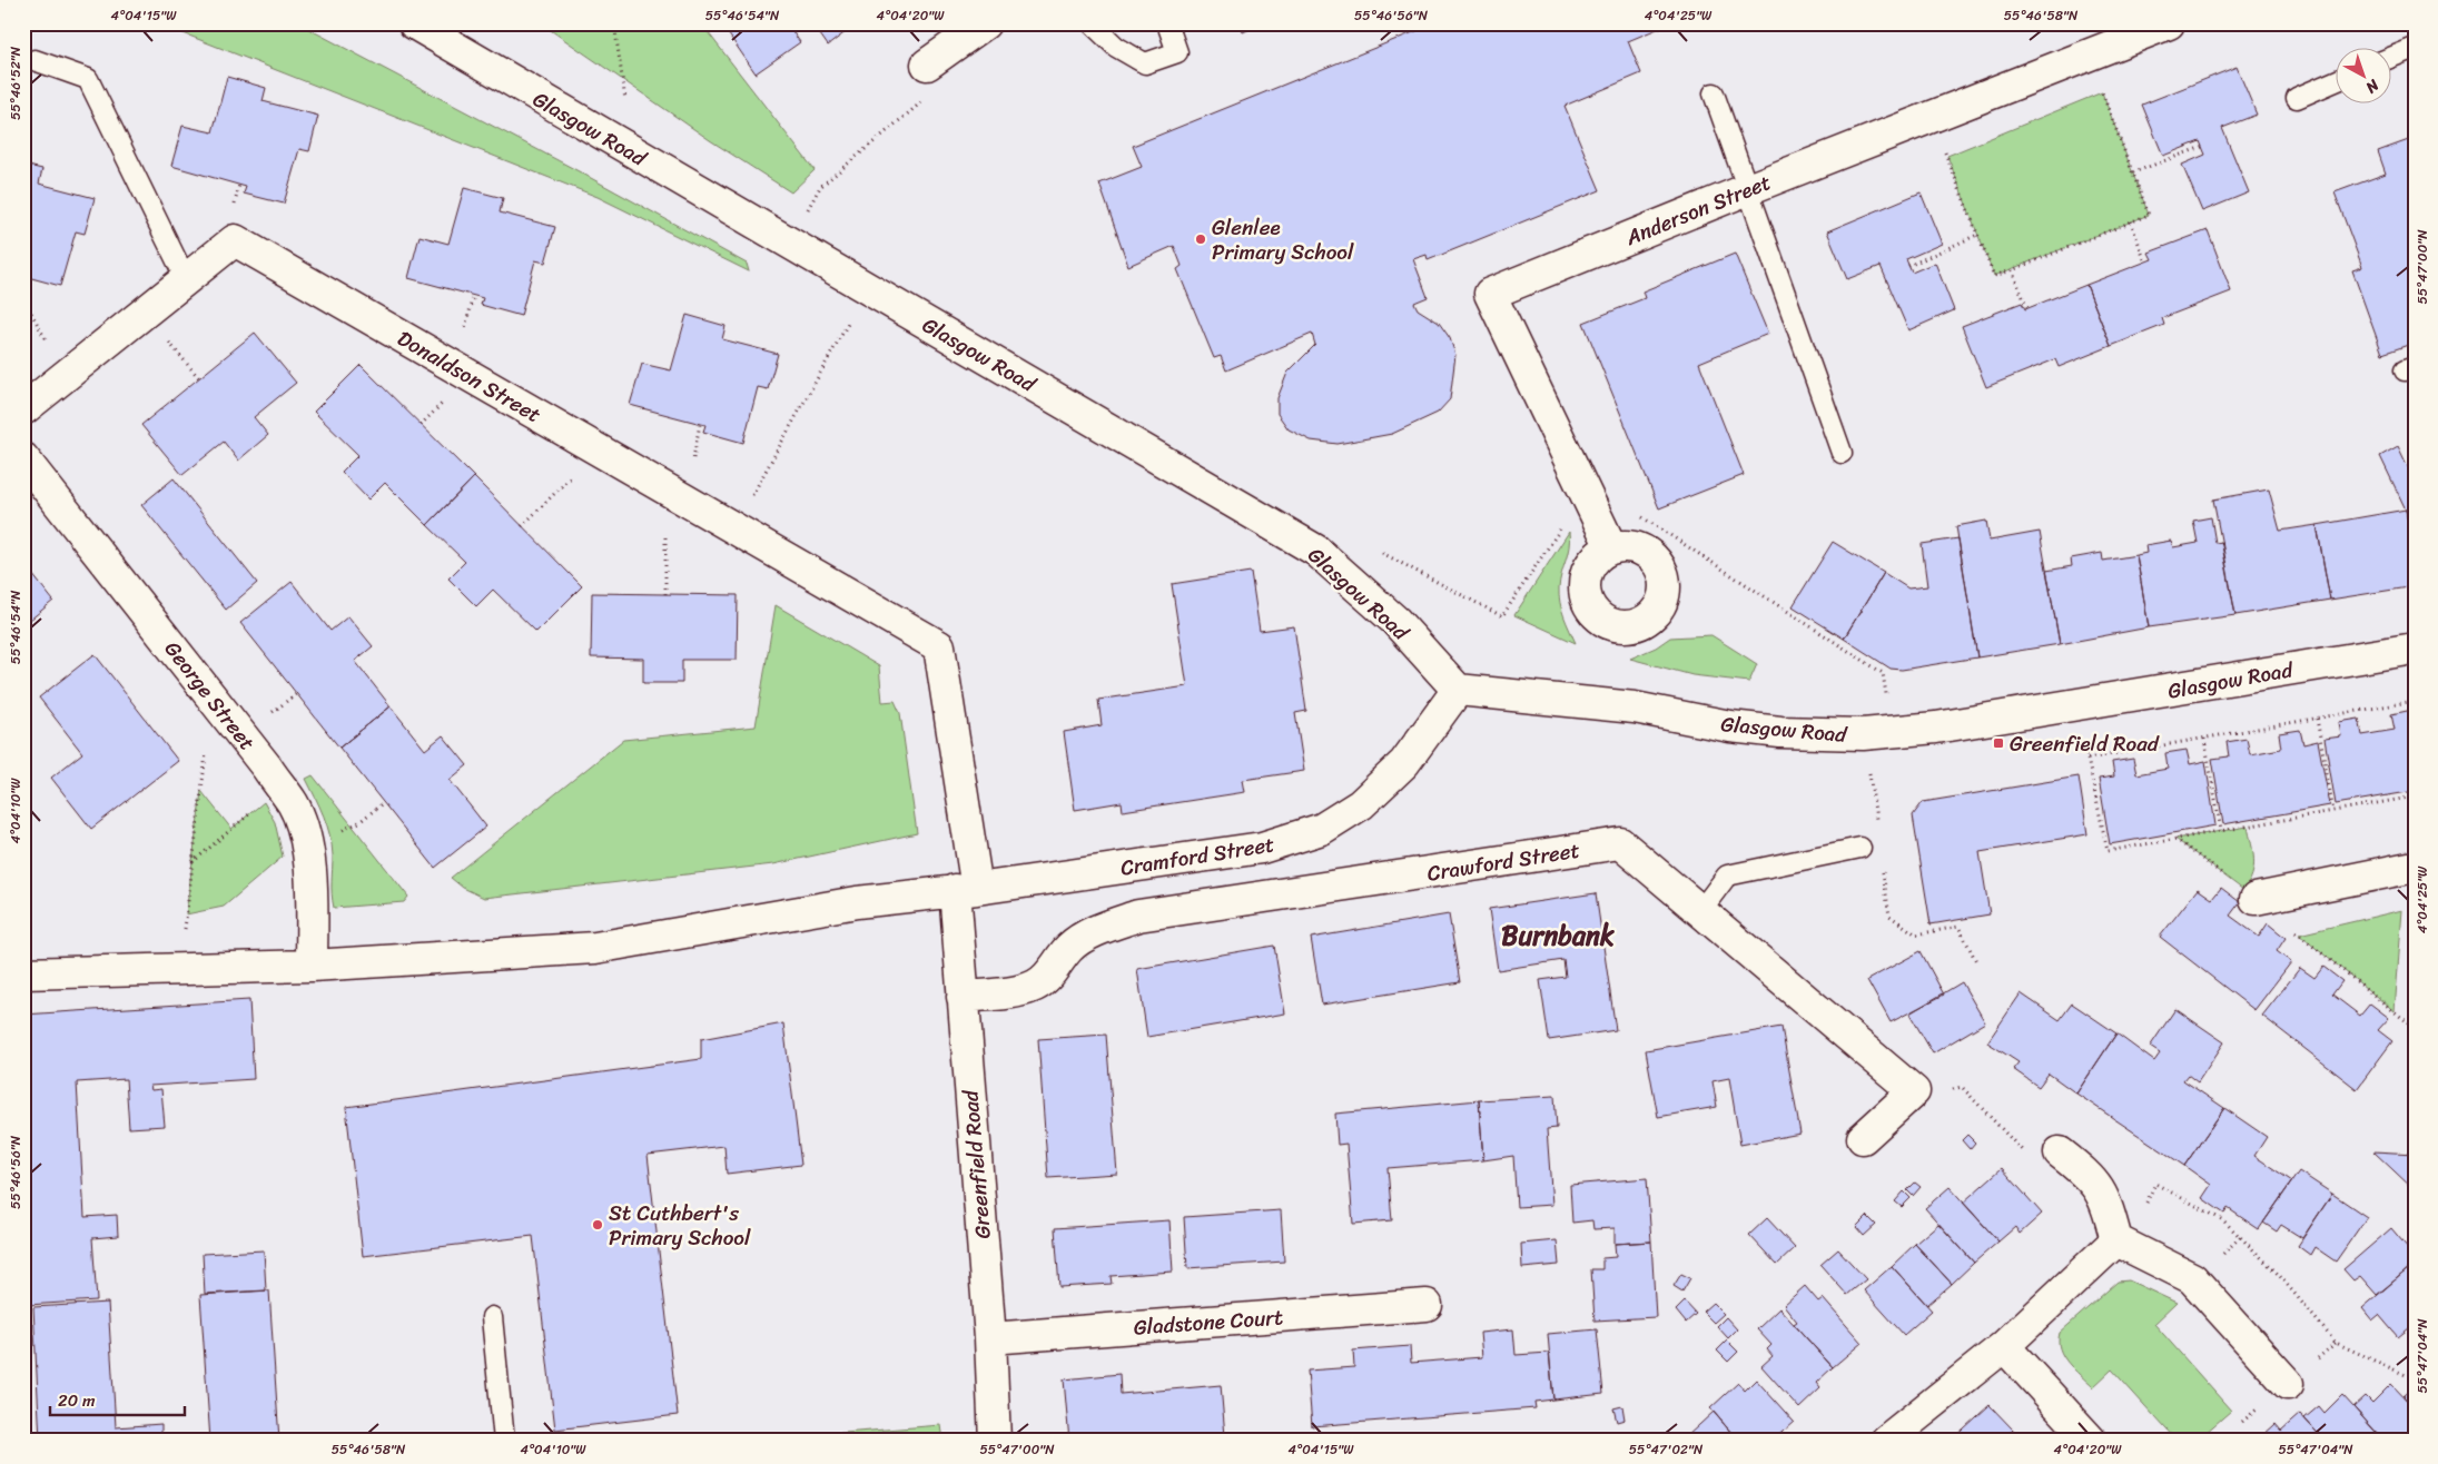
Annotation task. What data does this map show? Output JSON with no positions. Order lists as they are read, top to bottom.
{
  "streets": {
    "street": [
      "Glasgow Road",
      "Anderson Street",
      "Donaldson Street",
      "George Street",
      "Cramford Street",
      "Crawford Street",
      "Greenfield Road",
      "Gladstone Court"
    ]
  },
  "crossings": [
    ["Glasgow Road", "Cramford Street"],
    ["Donaldson Street", "Greenfield Road"],
    ["George Street", "Cramford Street"],
    ["Cramford Street", "Greenfield Road"],
    ["Crawford Street", "Greenfield Road"],
    ["Greenfield Road", "Gladstone Court"]
  ],
  "districts": ["Burnbank"],
  "places": {
    "other": ["Glenlee Primary School", "St Cuthbert's Primary School"],
    "transit": ["Greenfield Road"]
  },
  "scale_bar": "20 m",
  "north": "bottom right",
  "coordinates": [
    "4°04'15\"W",
    "55°46'54\"N",
    "4°04'20\"W",
    "55°46'56\"N",
    "4°04'25\"W",
    "55°46'58\"N",
    "55°46'52\"N",
    "55°47'00\"N",
    "4°04'10\"W",
    "55°47'04\"N",
    "55°47'02\"N"
  ]
}
